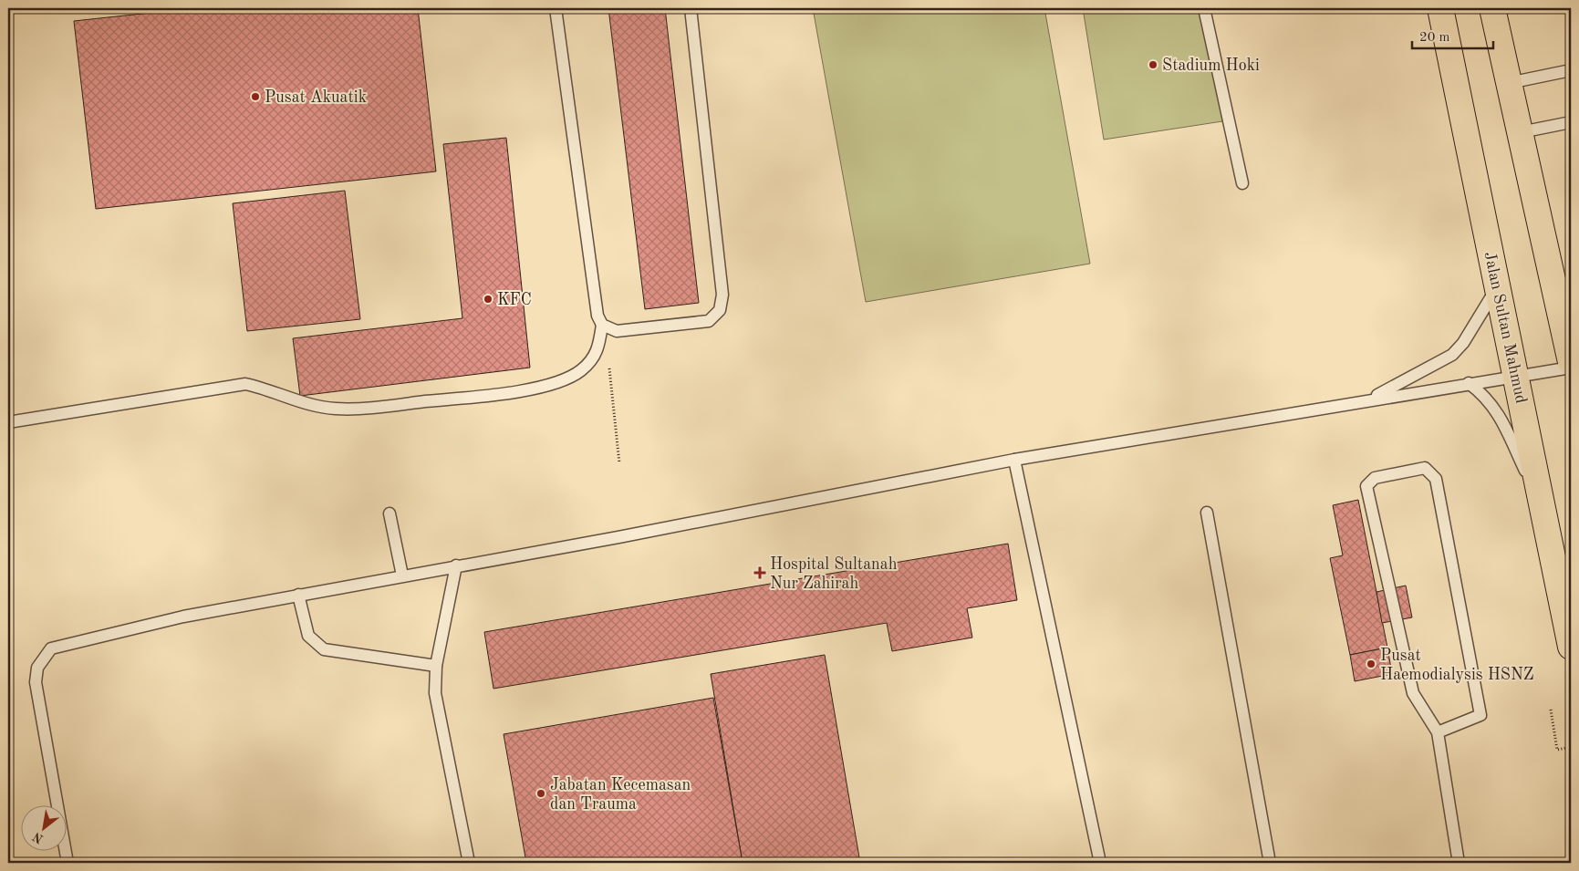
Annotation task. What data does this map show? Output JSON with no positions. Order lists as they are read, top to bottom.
{
  "streets": {
    "main road": ["Jalan Sultan Mahmud"]
  },
  "places": {
    "other": [
      "Stadium Hoki",
      "Pusat Akuatik",
      "KFC",
      "Pusat Haemodialysis HSNZ",
      "Jabatan Kecemasan dan Trauma"
    ],
    "health": ["Hospital Sultanah Nur Zahirah"]
  },
  "scale_bar": "20 m",
  "north": "bottom left"
}
